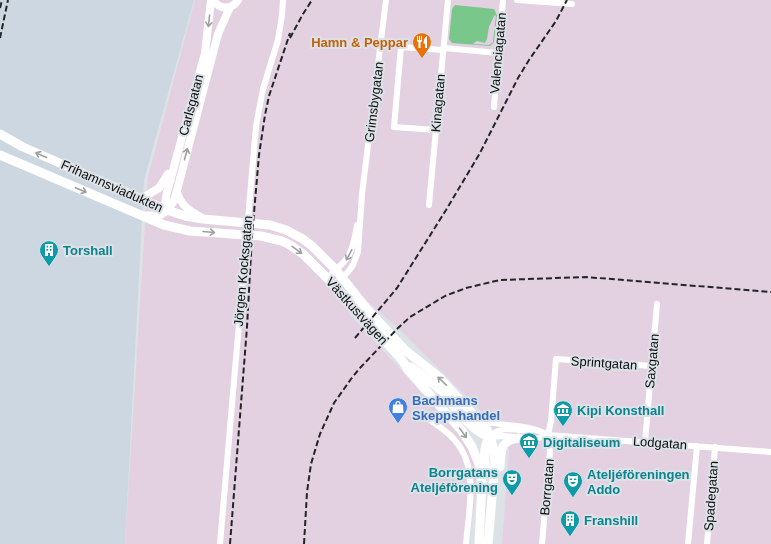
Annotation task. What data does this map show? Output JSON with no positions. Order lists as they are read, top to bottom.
{
  "streets": {
    "main road": ["Carlsgatan", "Frihamnsviadukten", "Västkustvägen"],
    "street": [
      "Valenciagatan",
      "Grimsbygatan",
      "Kinagatan",
      "Jörgen Kocksgatan",
      "Saxgatan",
      "Sprintgatan",
      "Lodgatan",
      "Borrgatan",
      "Spadegatan"
    ]
  },
  "crossings": [
    ["Grimsbygatan", "Västkustvägen"],
    ["Carlsgatan", "Frihamnsviadukten"],
    ["Carlsgatan", "Västkustvägen"],
    ["Frihamnsviadukten", "Västkustvägen"],
    ["Västkustvägen", "Lodgatan"],
    ["Saxgatan", "Sprintgatan"],
    ["Saxgatan", "Lodgatan"],
    ["Sprintgatan", "Borrgatan"],
    ["Lodgatan", "Borrgatan"],
    ["Lodgatan", "Spadegatan"]
  ],
  "places": {
    "restaurant": ["Hamn & Peppar"],
    "building": ["Torshall", "Franshill"],
    "shop": ["Bachmans Skeppshandel"],
    "museum": ["Kipi Konsthall", "Digitaliseum"],
    "theatre": ["Borrgatans Ateljéförening", "Ateljéföreningen Addo"]
  }
}
